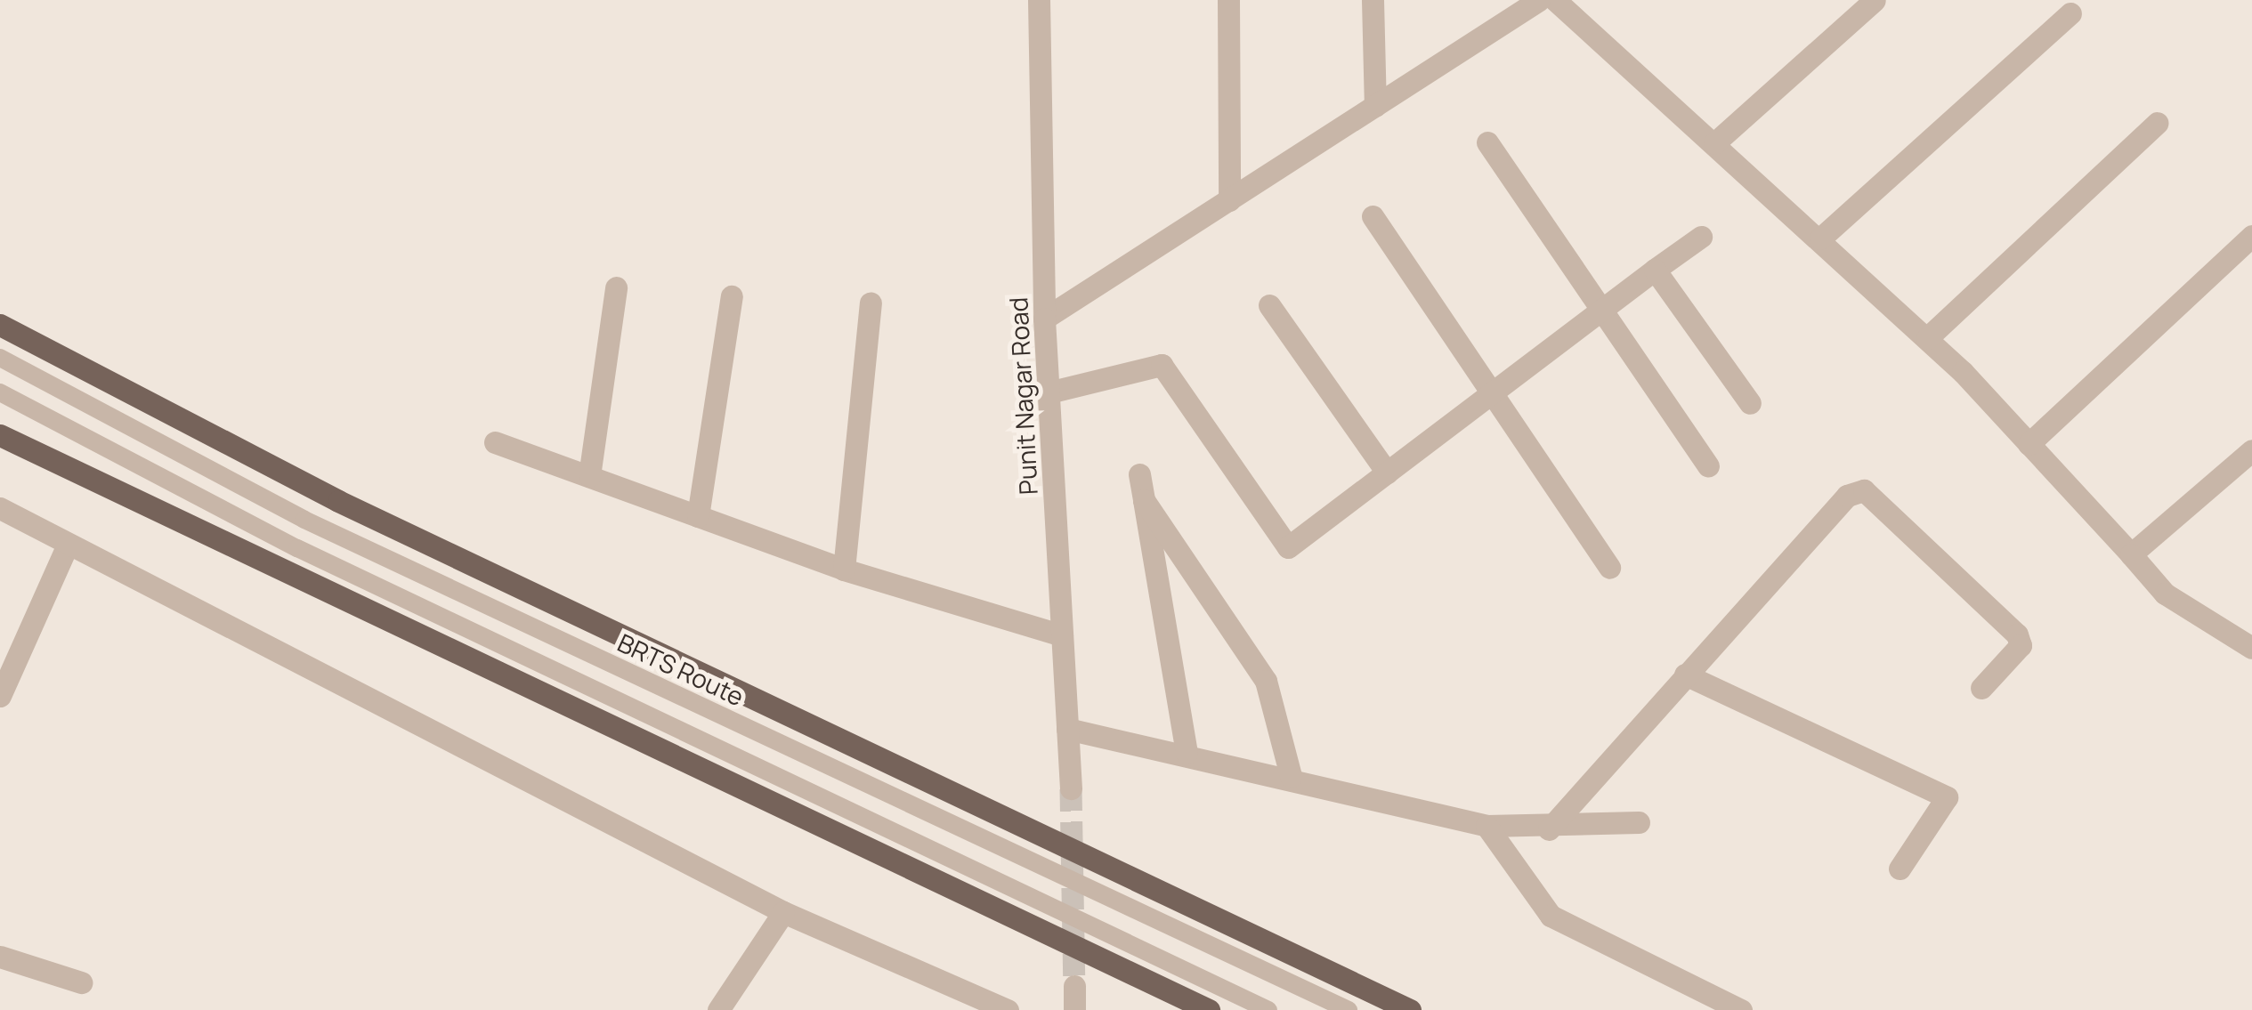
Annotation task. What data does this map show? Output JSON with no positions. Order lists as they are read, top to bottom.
{
  "streets": {
    "street": ["Punit Nagar Road"],
    "lane": ["BRTS Route"]
  }
}
